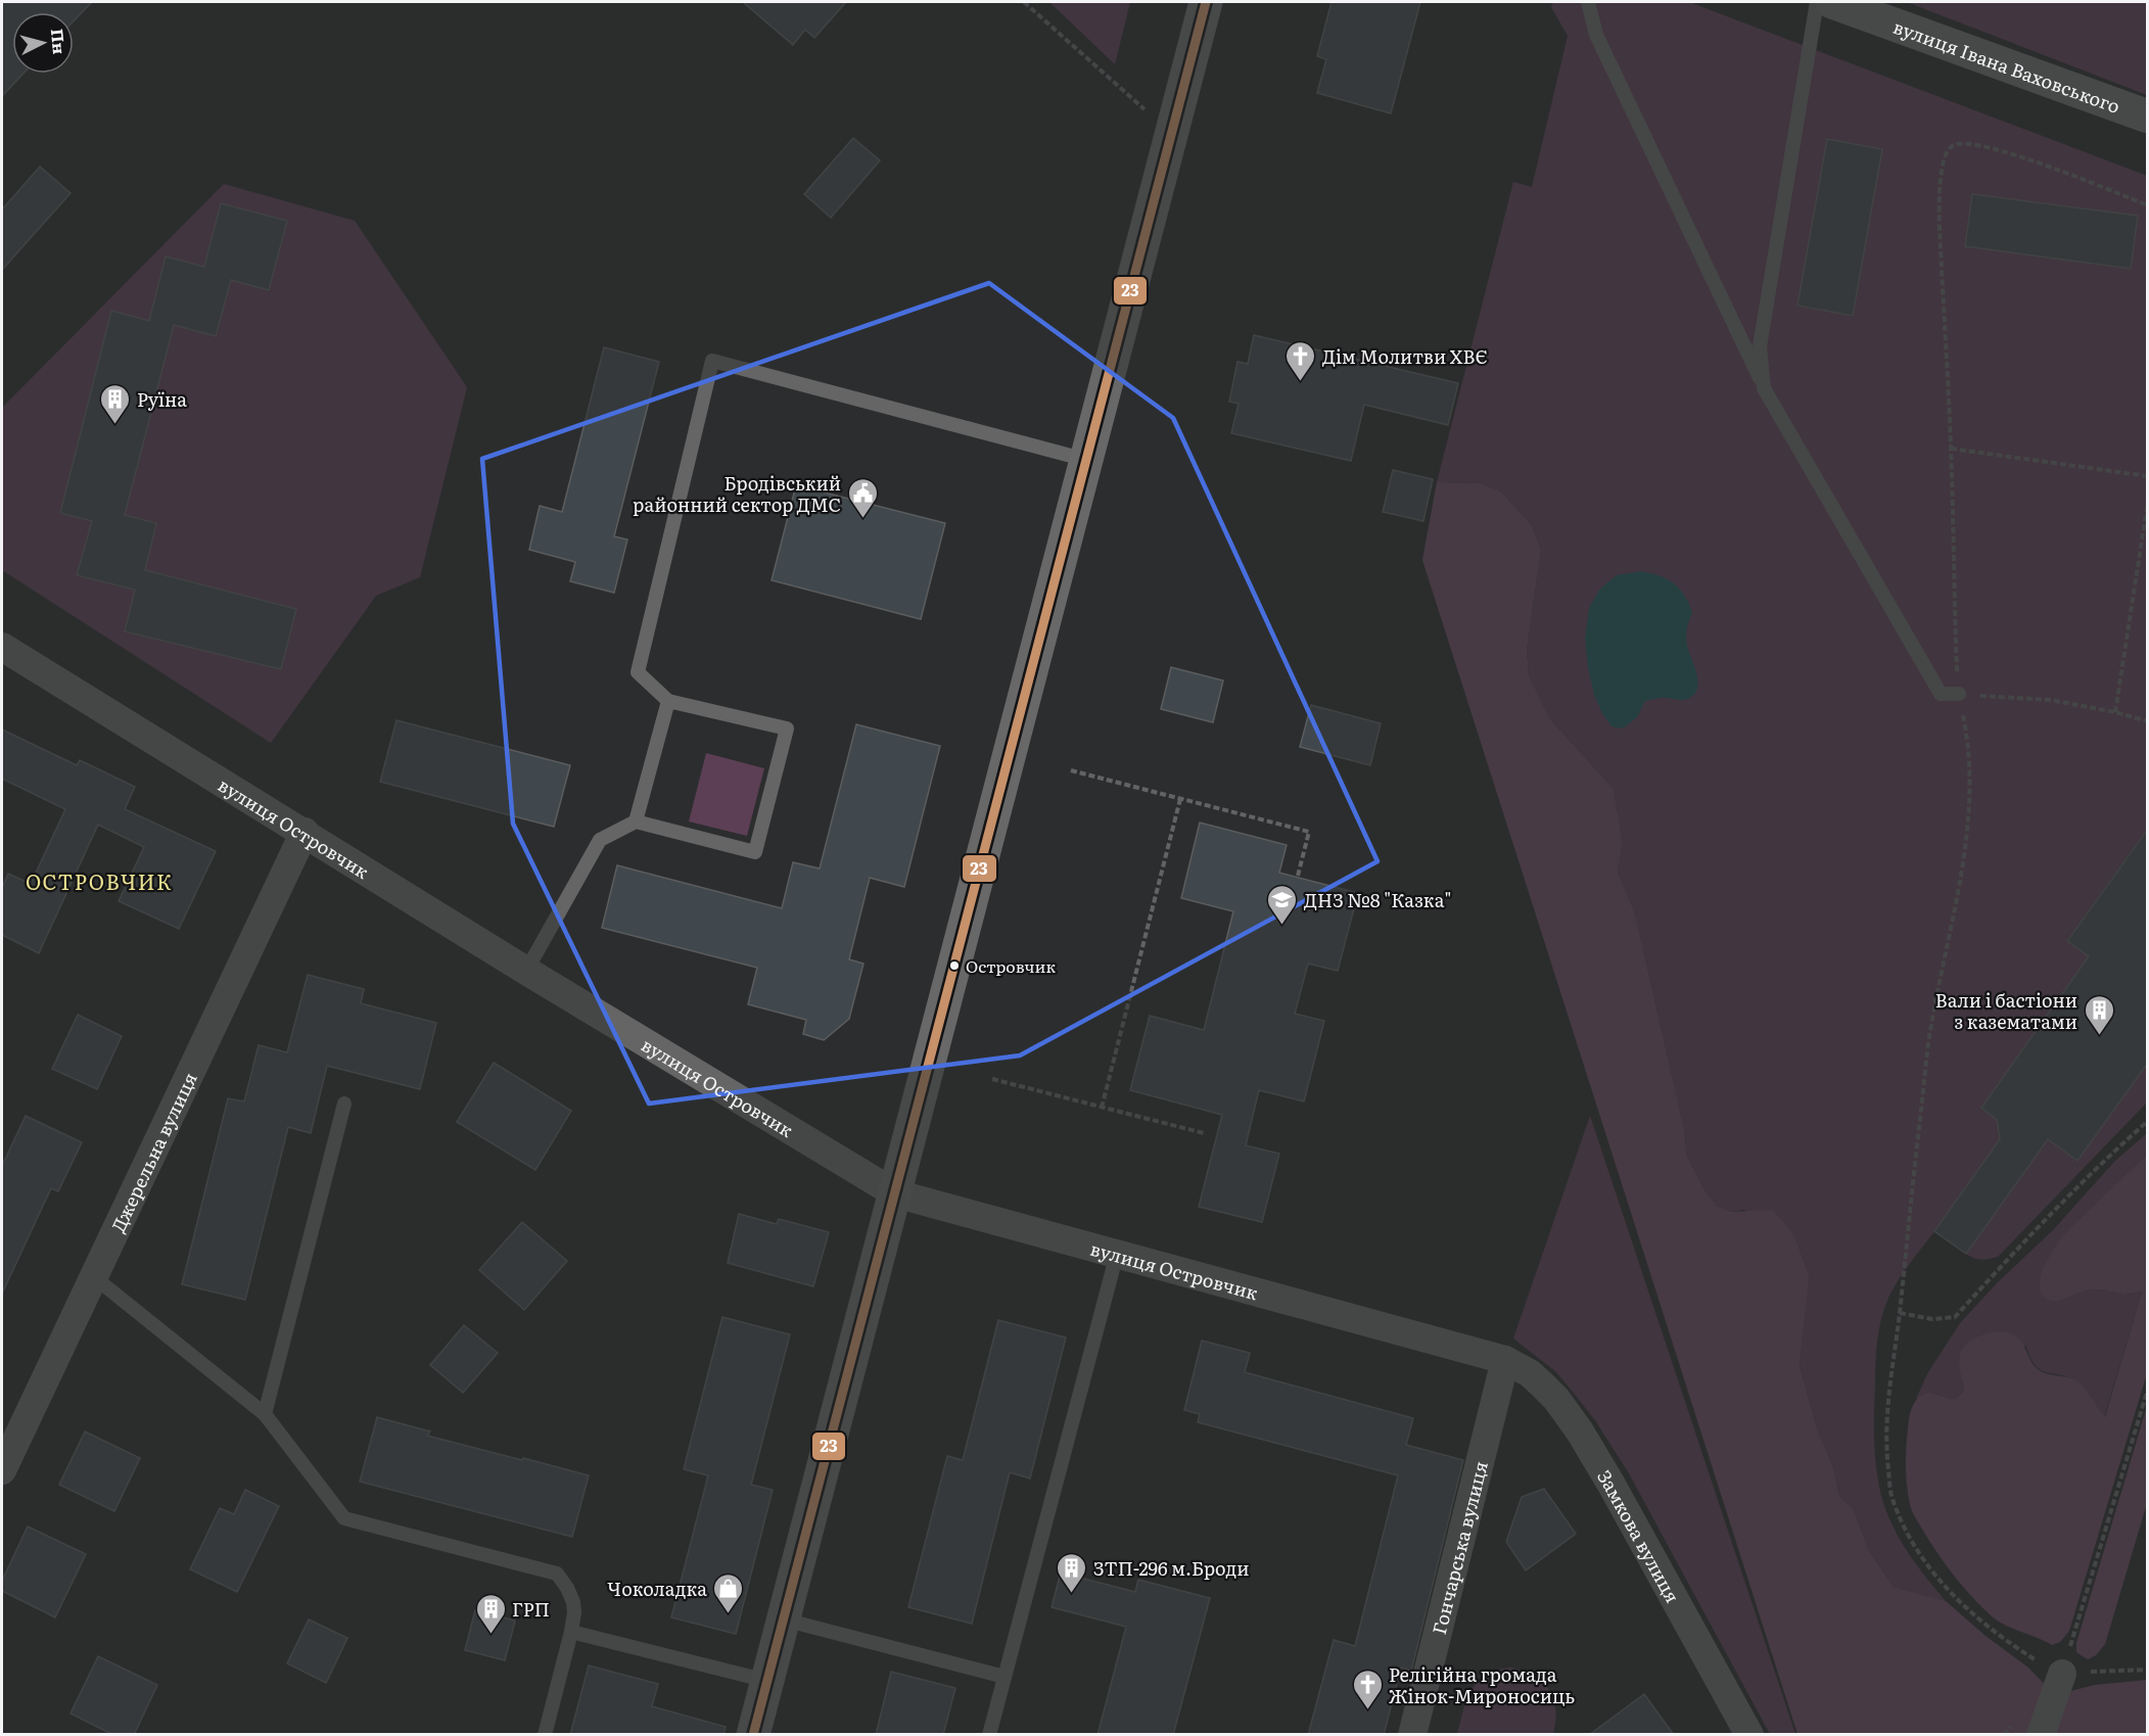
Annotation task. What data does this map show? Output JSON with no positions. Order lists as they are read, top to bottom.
{
  "streets": {
    "main road": ["вулиця Івана Ваховського"],
    "street": [
      "вулиця Островчик",
      "Джерельна вулиця",
      "Замкова вулиця",
      "Гончарська вулиця"
    ]
  },
  "crossings": [
    ["вулиця Островчик", "Джерельна вулиця"],
    ["вулиця Островчик", "Замкова вулиця"],
    ["вулиця Островчик", "Гончарська вулиця"],
    ["Замкова вулиця", "Гончарська вулиця"]
  ],
  "districts": ["ОСТРОВЧИК"],
  "places": {
    "church": ["Дім Молитви ХВЄ", "Релігійна громада Жінок-Мироносиць"],
    "building": [
      "Руїна",
      "Вали і бастіони з казематами",
      "ЗТП-296 м.Броди",
      "ГРП"
    ],
    "public building": ["Бродівський районний сектор ДМС"],
    "school or university": ["ДНЗ №8 \"Казка\""],
    "other": ["Островчик"],
    "shop": ["Чоколадка"]
  },
  "lines": ["transit line 23"],
  "north": "right"
}
